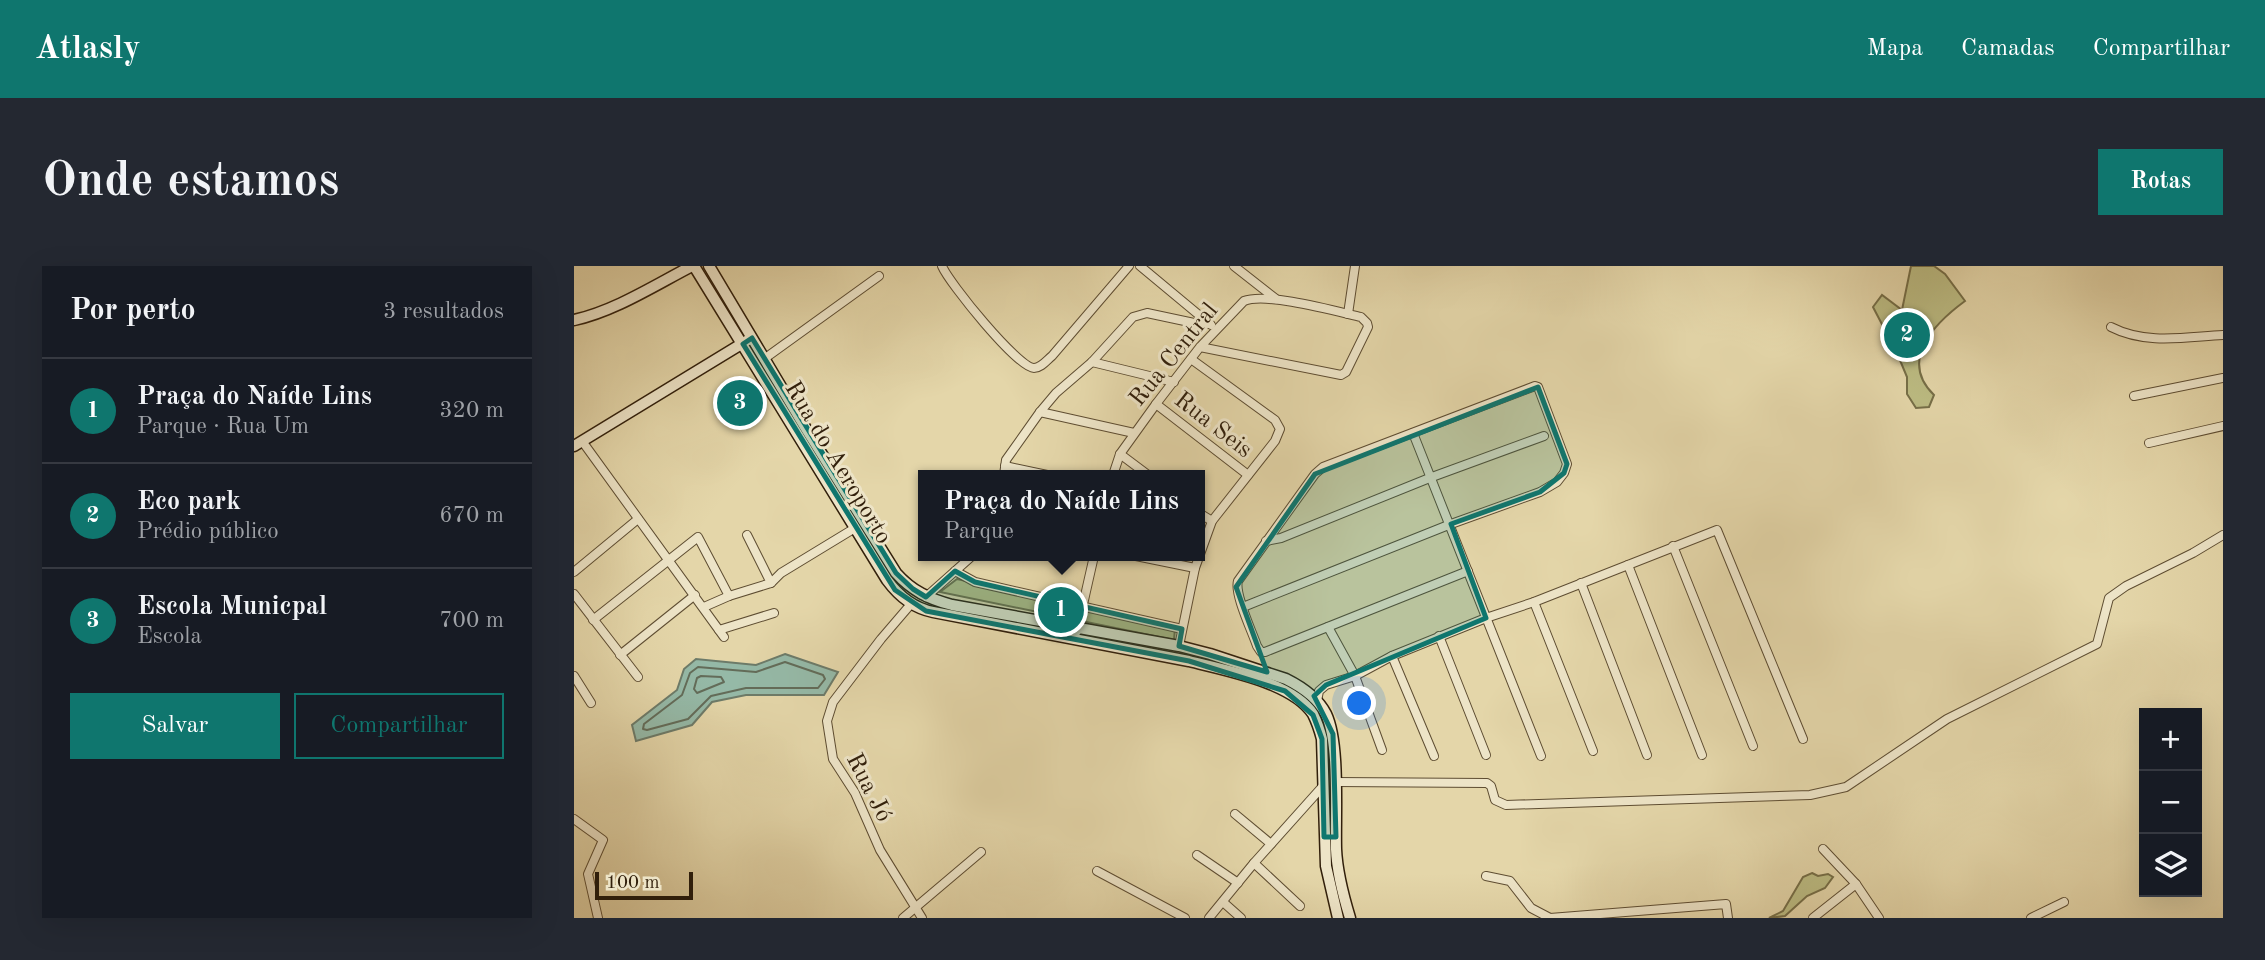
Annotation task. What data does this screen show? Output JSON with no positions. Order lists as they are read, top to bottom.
{
  "streets": {
    "main road": ["Rua do Aeroporto"],
    "street": ["Rua Central", "Rua Seis", "Rua Jó"]
  },
  "crossings": [
    ["Rua Central", "Rua Seis"],
    ["Rua do Aeroporto", "Rua Jó"]
  ],
  "scale_bar": "100 m",
  "page": {
    "header": "Atlasly",
    "nav": ["Mapa", "Camadas", "Compartilhar"],
    "buttons": [
      "Rotas",
      ["Salvar", "Compartilhar"]
    ],
    "title": "Onde estamos",
    "heading": ["Por perto", "3 resultados"],
    "pins": ["2", "3", "1"],
    "list": [
      {
        "mark": "1",
        "name": "Praça do Naíde Lins",
        "note": "Parque · Rua Um",
        "value": "320 m"
      },
      {
        "mark": "2",
        "name": "Eco park",
        "note": "Prédio público",
        "value": "670 m"
      },
      {
        "mark": "3",
        "name": "Escola Municpal",
        "note": "Escola",
        "value": "700 m"
      }
    ],
    "popup": ["Praça do Naíde Lins", "Parque"],
    "map_buttons": ["+", "−"],
    "scale": "100 m"
  }
}
